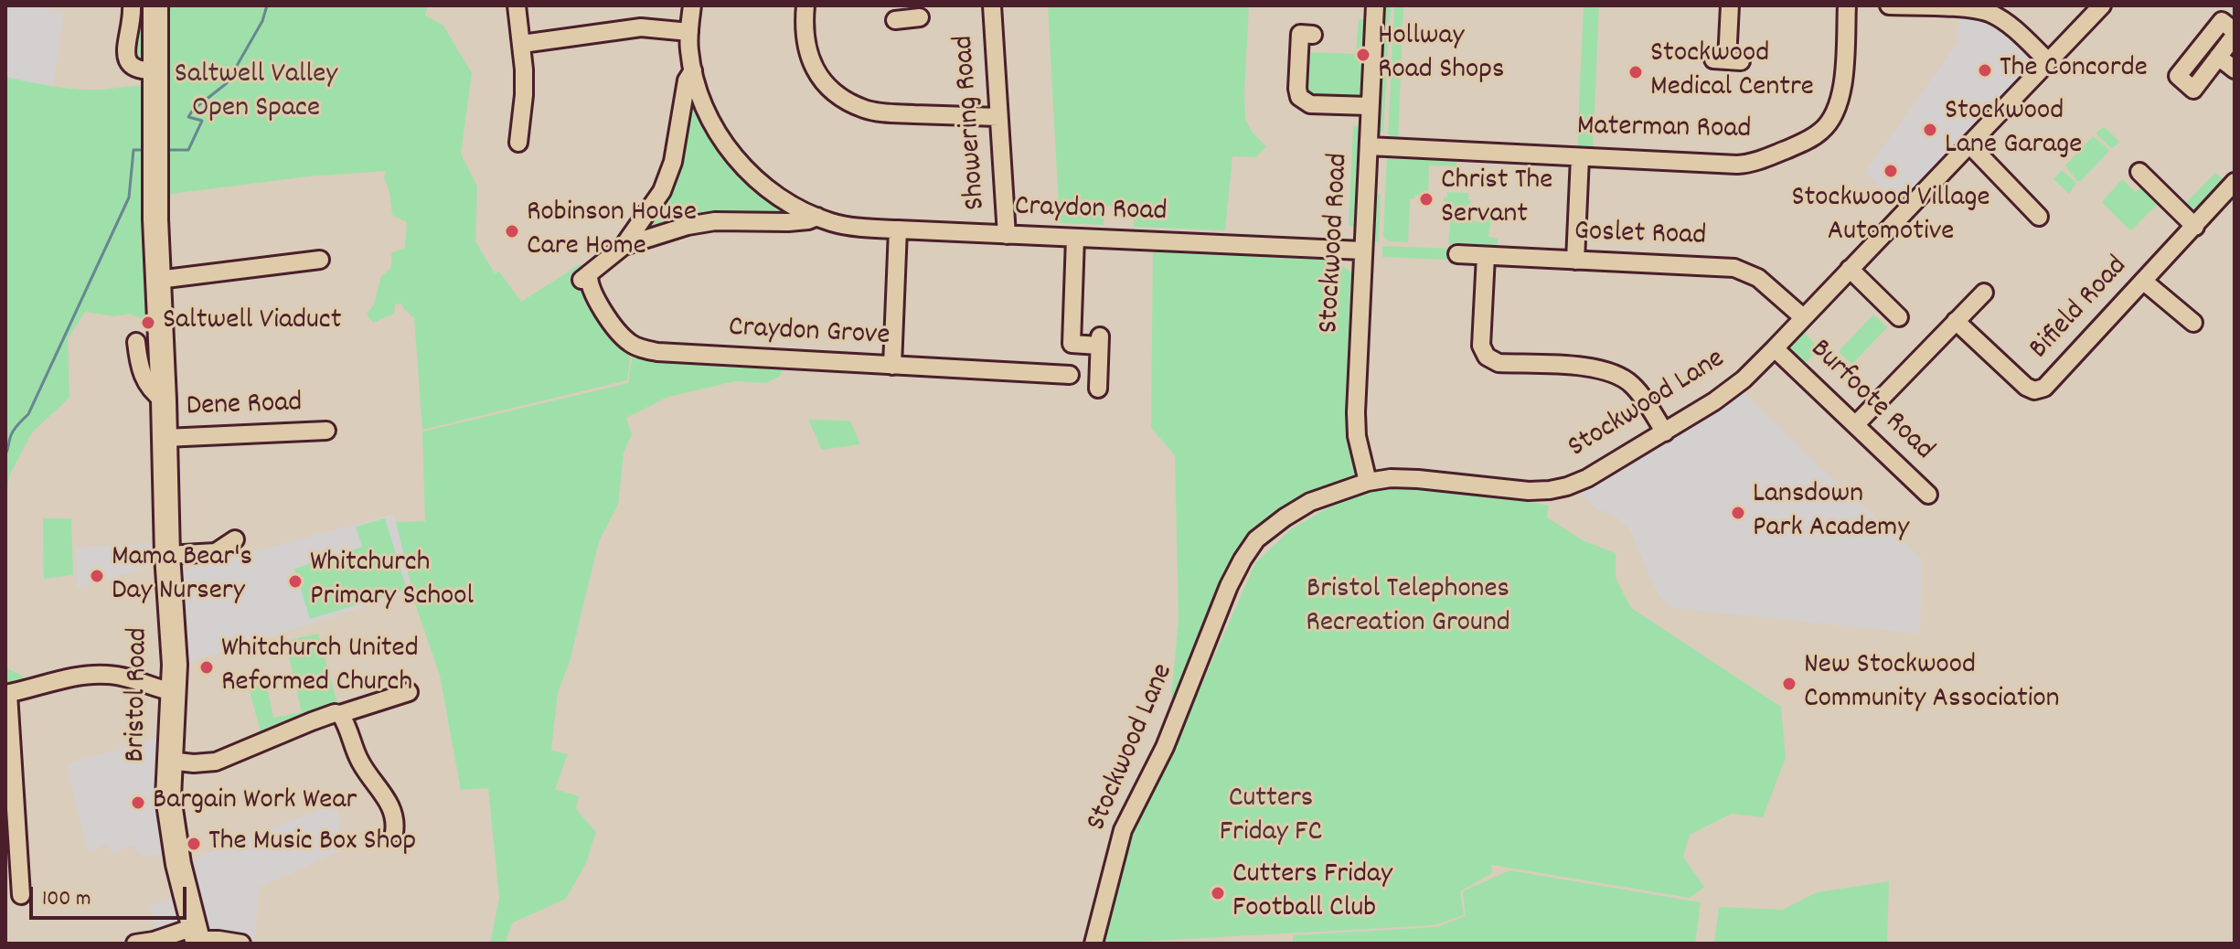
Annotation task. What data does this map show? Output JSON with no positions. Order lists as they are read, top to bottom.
{
  "streets": {
    "highway": ["Bristol Road"],
    "street": [
      "Showering Road",
      "Materman Road",
      "Craydon Road",
      "Goslet Road",
      "Stockwood Road",
      "Bifield Road",
      "Craydon Grove",
      "Burfoote Road",
      "Stockwood Lane",
      "Dene Road"
    ]
  },
  "crossings": [
    ["Showering Road", "Craydon Road"],
    ["Materman Road", "Stockwood Road"],
    ["Craydon Road", "Stockwood Road"],
    ["Craydon Road", "Craydon Grove"],
    ["Goslet Road", "Stockwood Lane"],
    ["Stockwood Road", "Stockwood Lane"],
    ["Burfoote Road", "Stockwood Lane"],
    ["Dene Road", "Bristol Road"]
  ],
  "parks": ["Saltwell Valley Open Space", "Bristol Telephones Recreation Ground", "Cutters Friday FC"],
  "places": [
    "Hollway Road Shops",
    "The Concorde",
    "Stockwood Medical Centre",
    "Stockwood Lane Garage",
    "Stockwood Village Automotive",
    "Christ The Servant",
    "Robinson House Care Home",
    "Saltwell Viaduct",
    "Lansdown Park Academy",
    "Mama Bear's Day Nursery",
    "Whitchurch Primary School",
    "Whitchurch United Reformed Church",
    "New Stockwood Community Association",
    "Bargain Work Wear",
    "The Music Box Shop",
    "Cutters Friday Football Club"
  ],
  "scale_bar": "100 m"
}
